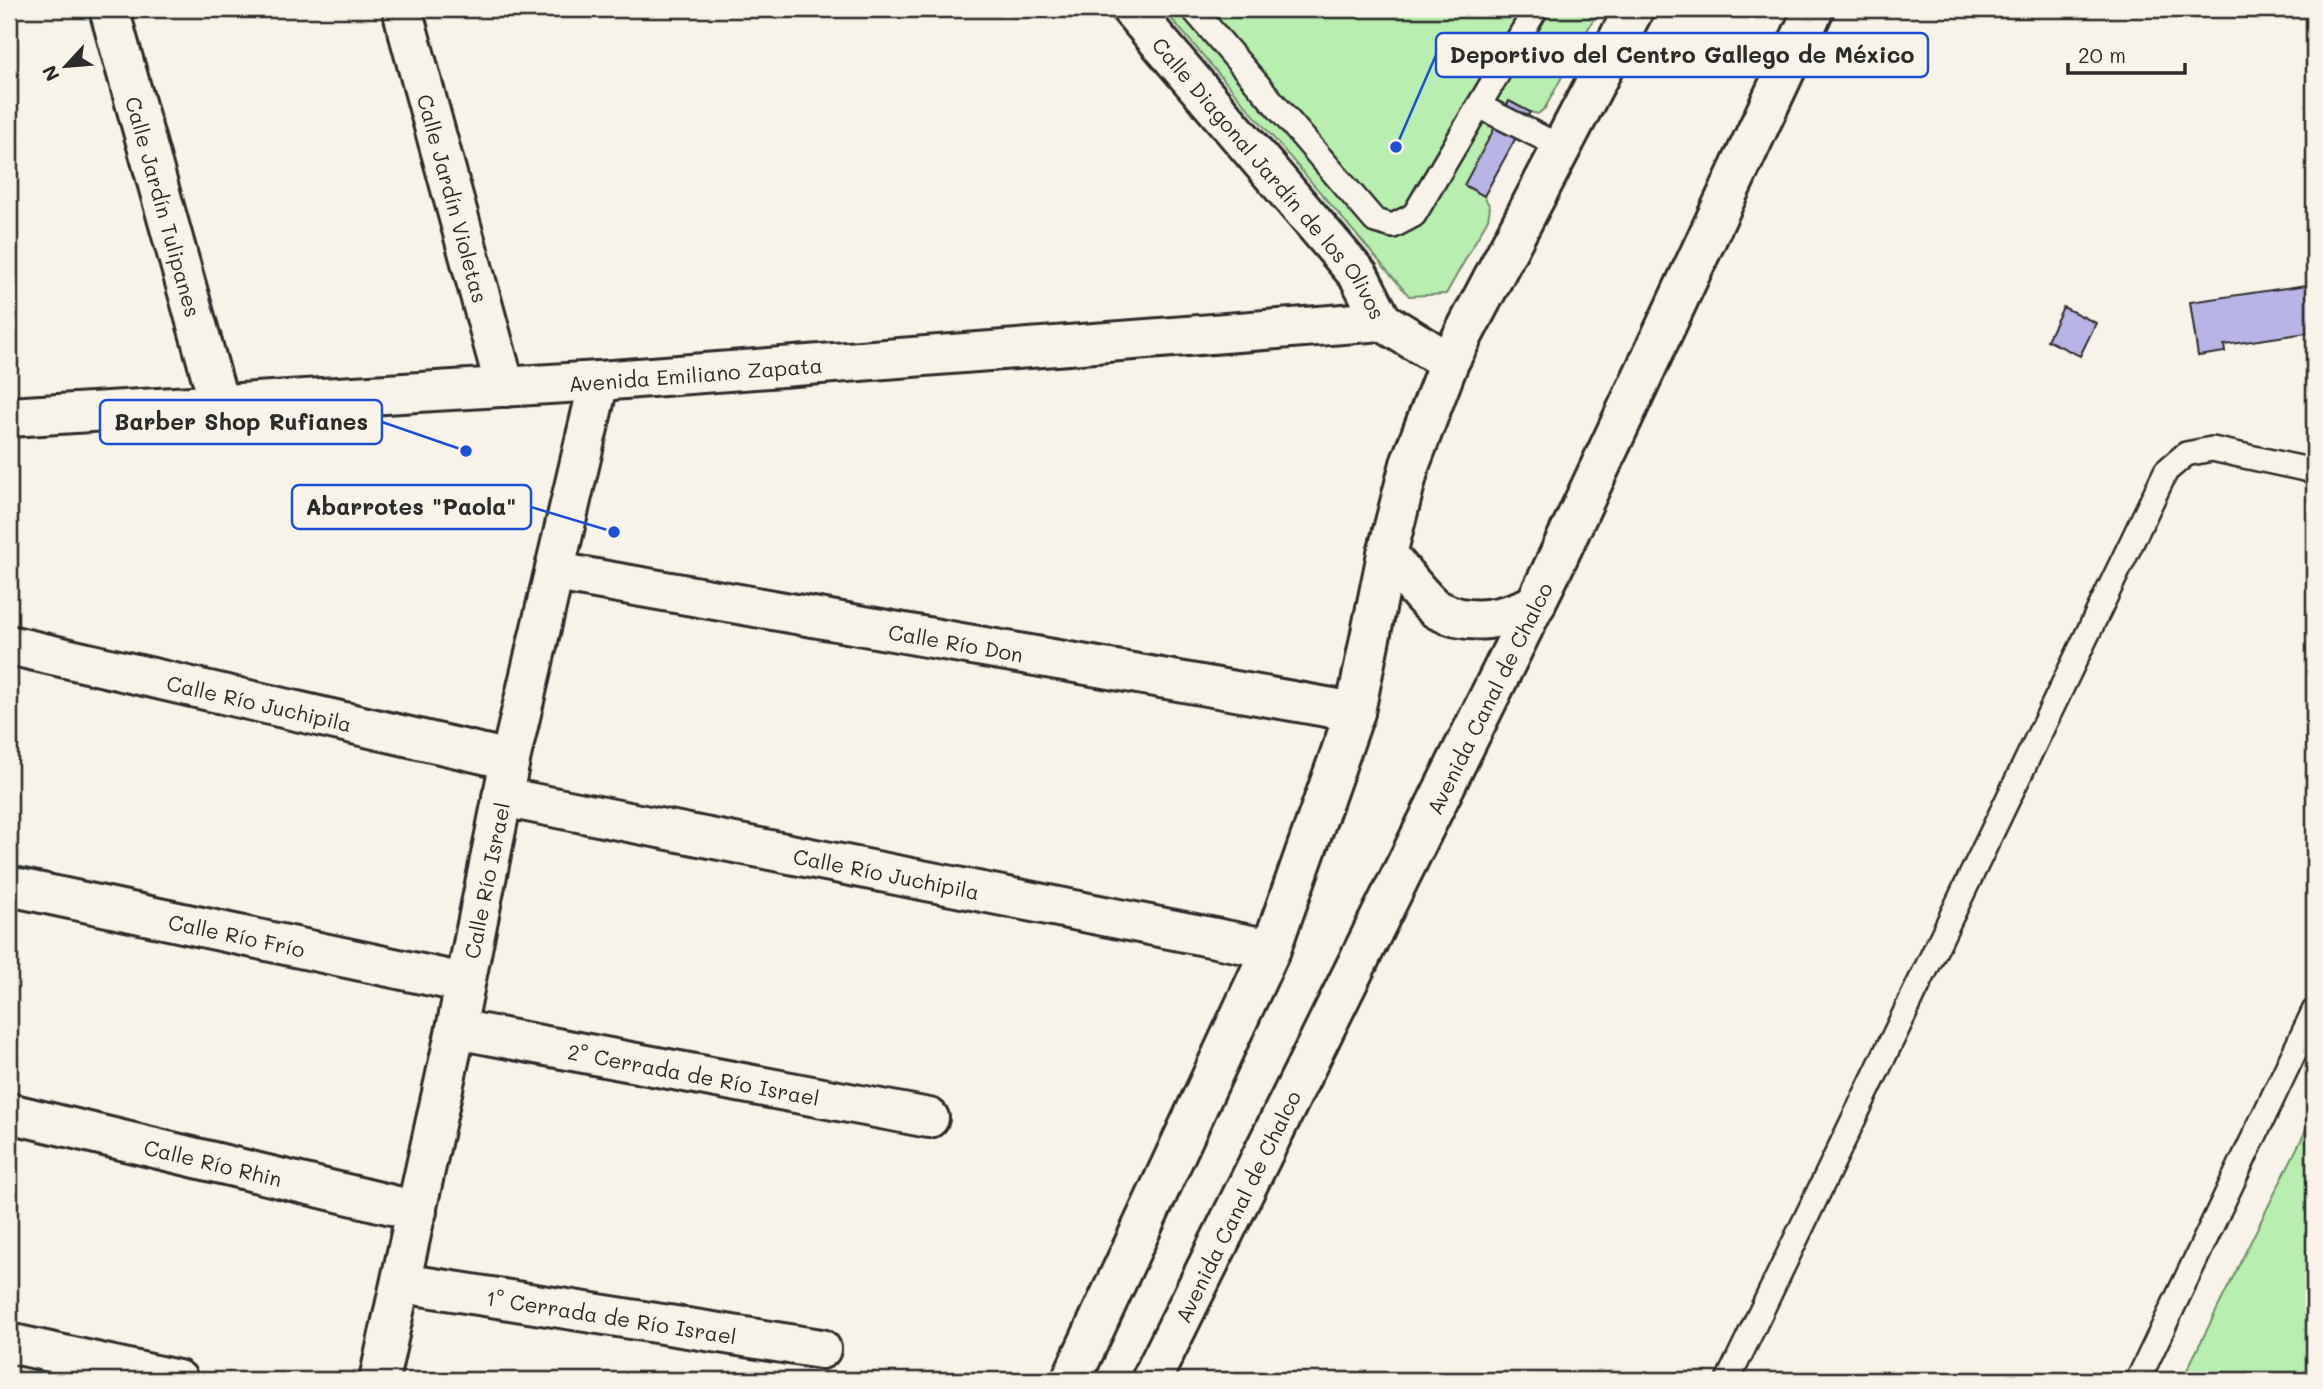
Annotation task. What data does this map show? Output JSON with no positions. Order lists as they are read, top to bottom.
{
  "streets": {
    "street": [
      "Calle Diagonal Jardín de los Olivos",
      "Calle Jardín Violetas",
      "Calle Jardín Tulipanes",
      "Avenida Emiliano Zapata",
      "Calle Río Don",
      "Avenida Canal de Chalco",
      "Calle Río Juchipila",
      "Calle Río Israel",
      "Calle Río Frío",
      "2° Cerrada de Río Israel",
      "Calle Río Rhin",
      "1° Cerrada de Río Israel"
    ]
  },
  "crossings": [
    ["Calle Diagonal Jardín de los Olivos", "Avenida Emiliano Zapata"],
    ["Calle Jardín Violetas", "Avenida Emiliano Zapata"],
    ["Calle Jardín Tulipanes", "Avenida Emiliano Zapata"],
    ["Avenida Emiliano Zapata", "Calle Río Israel"],
    ["Calle Río Don", "Calle Río Israel"],
    ["Calle Río Juchipila", "Calle Río Israel"],
    ["Calle Río Israel", "Calle Río Frío"],
    ["Calle Río Israel", "2° Cerrada de Río Israel"],
    ["Calle Río Israel", "Calle Río Rhin"],
    ["Calle Río Israel", "1° Cerrada de Río Israel"]
  ],
  "places": ["Deportivo del Centro Gallego de México", "Barber Shop Rufianes", "Abarrotes \"Paola\""],
  "scale_bar": "20 m",
  "north": "bottom left"
}
